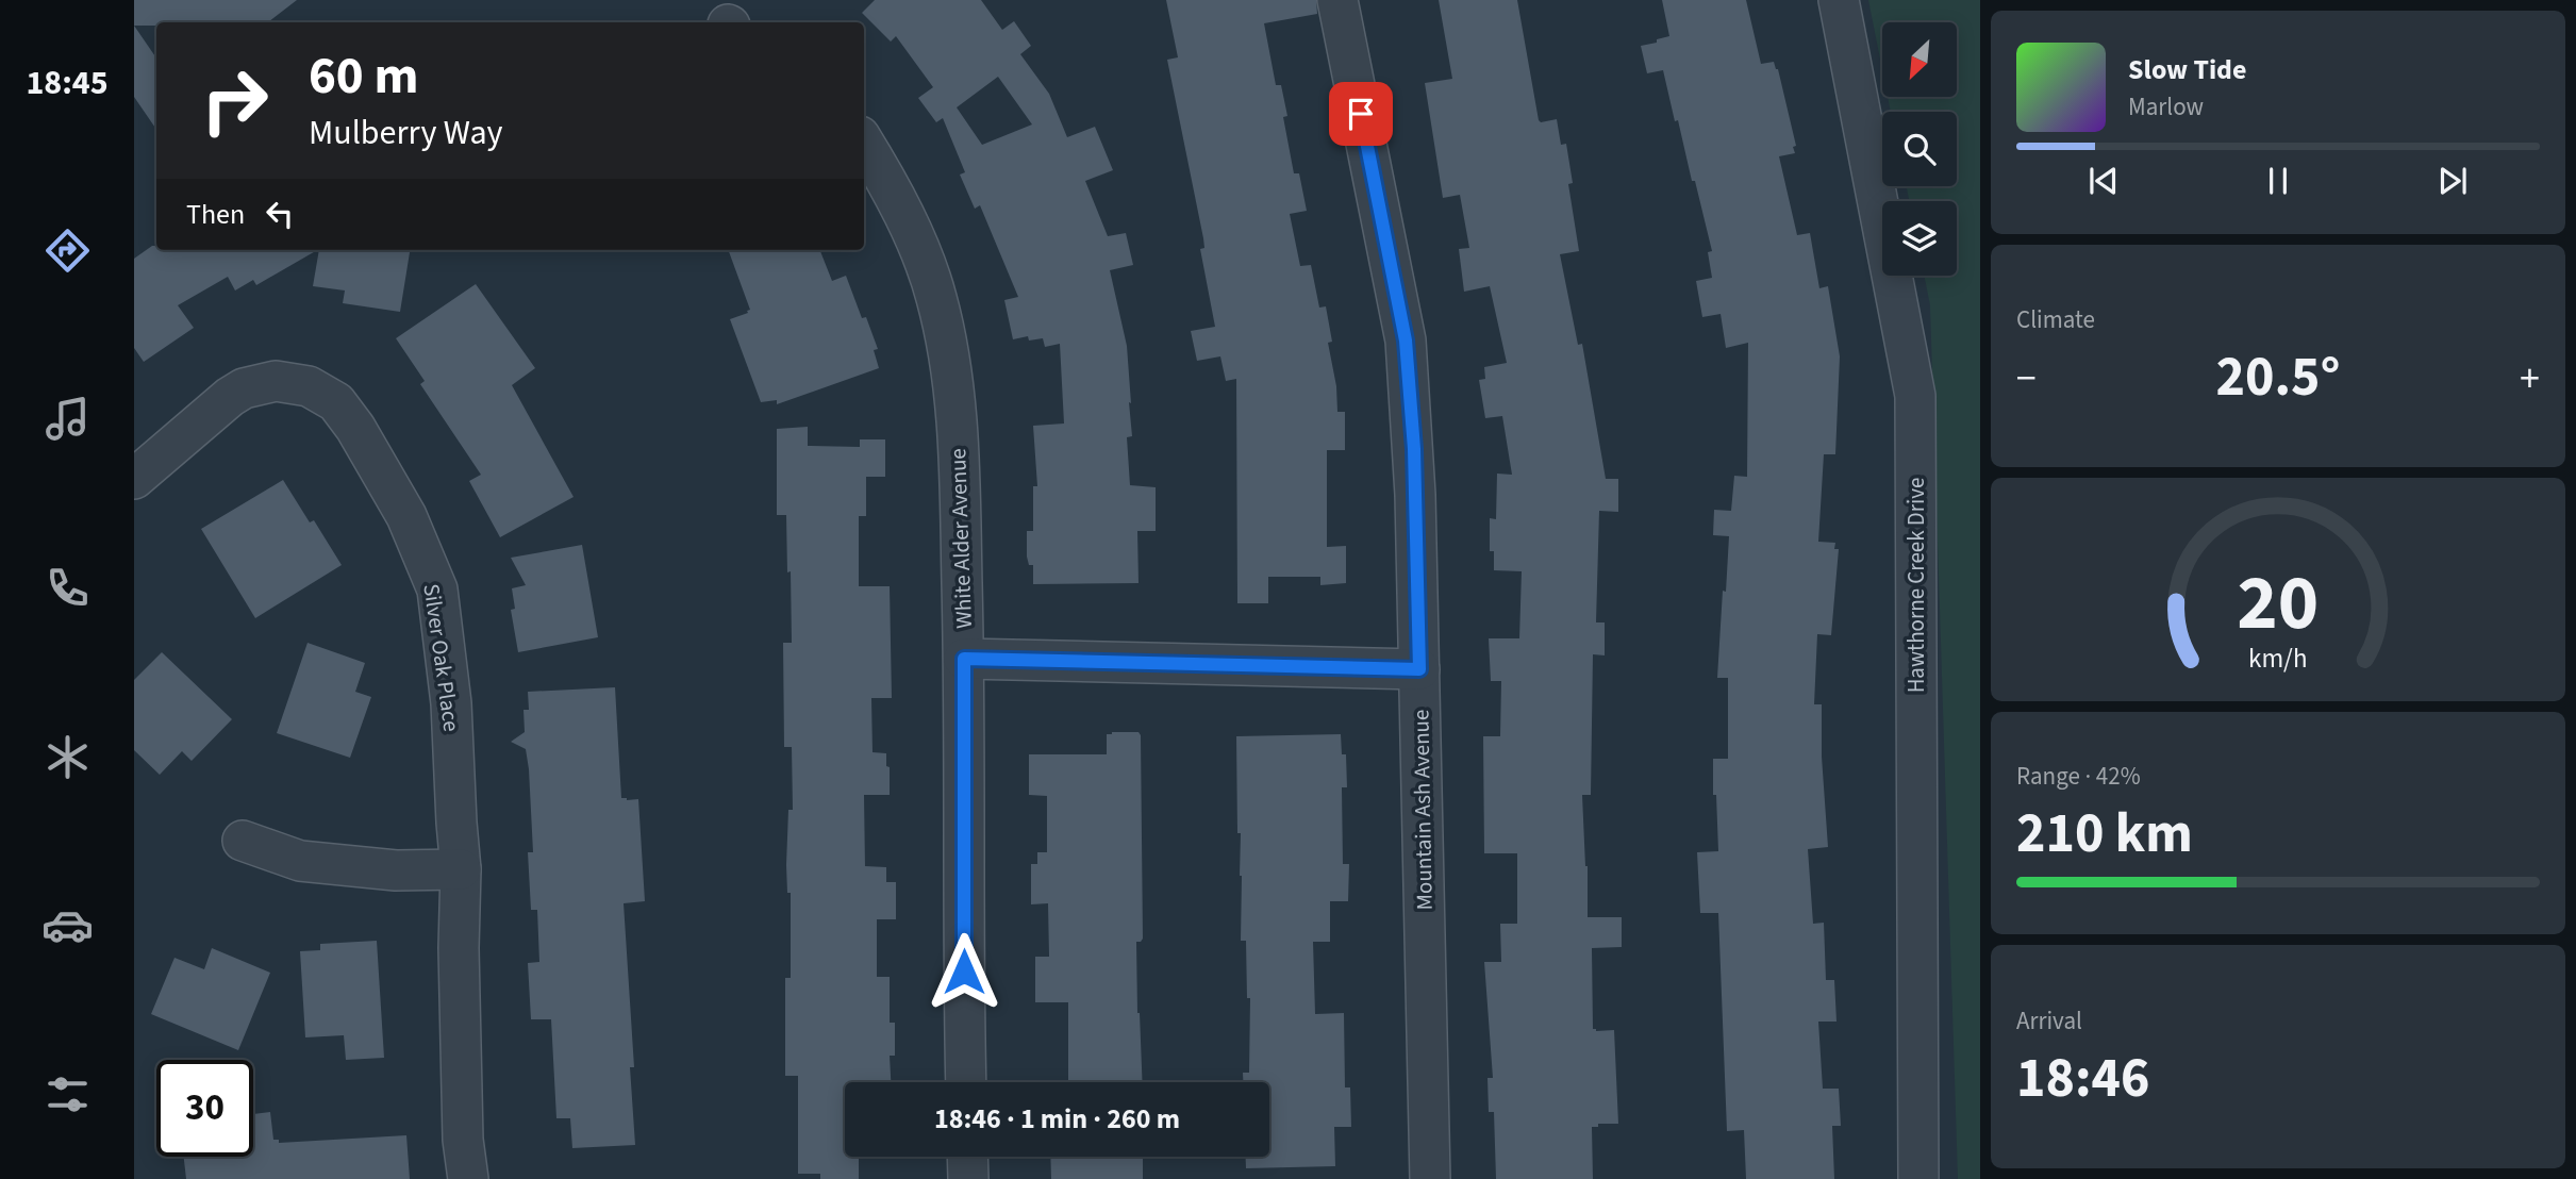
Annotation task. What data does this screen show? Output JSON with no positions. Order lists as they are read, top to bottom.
{
  "streets": {
    "street": [
      "White Alder Avenue",
      "Hawthorne Creek Drive",
      "Silver Oak Place",
      "Mountain Ash Avenue"
    ]
  },
  "north": "bottom left",
  "page": {
    "tabs": "18:45",
    "turn": ["60 m", "Mulberry Way"],
    "song": ["Slow Tide", "Marlow"],
    "then": "Then",
    "tile": [
      "Climate",
      ["Range · 42%", "210 km"],
      ["Arrival", "18:46"]
    ],
    "heat": ["−", "20.5°", "+"],
    "limit": "30",
    "trip": "18:46 · 1 min · 260 m",
    "gauge": ["20", "km/h"]
  }
}
